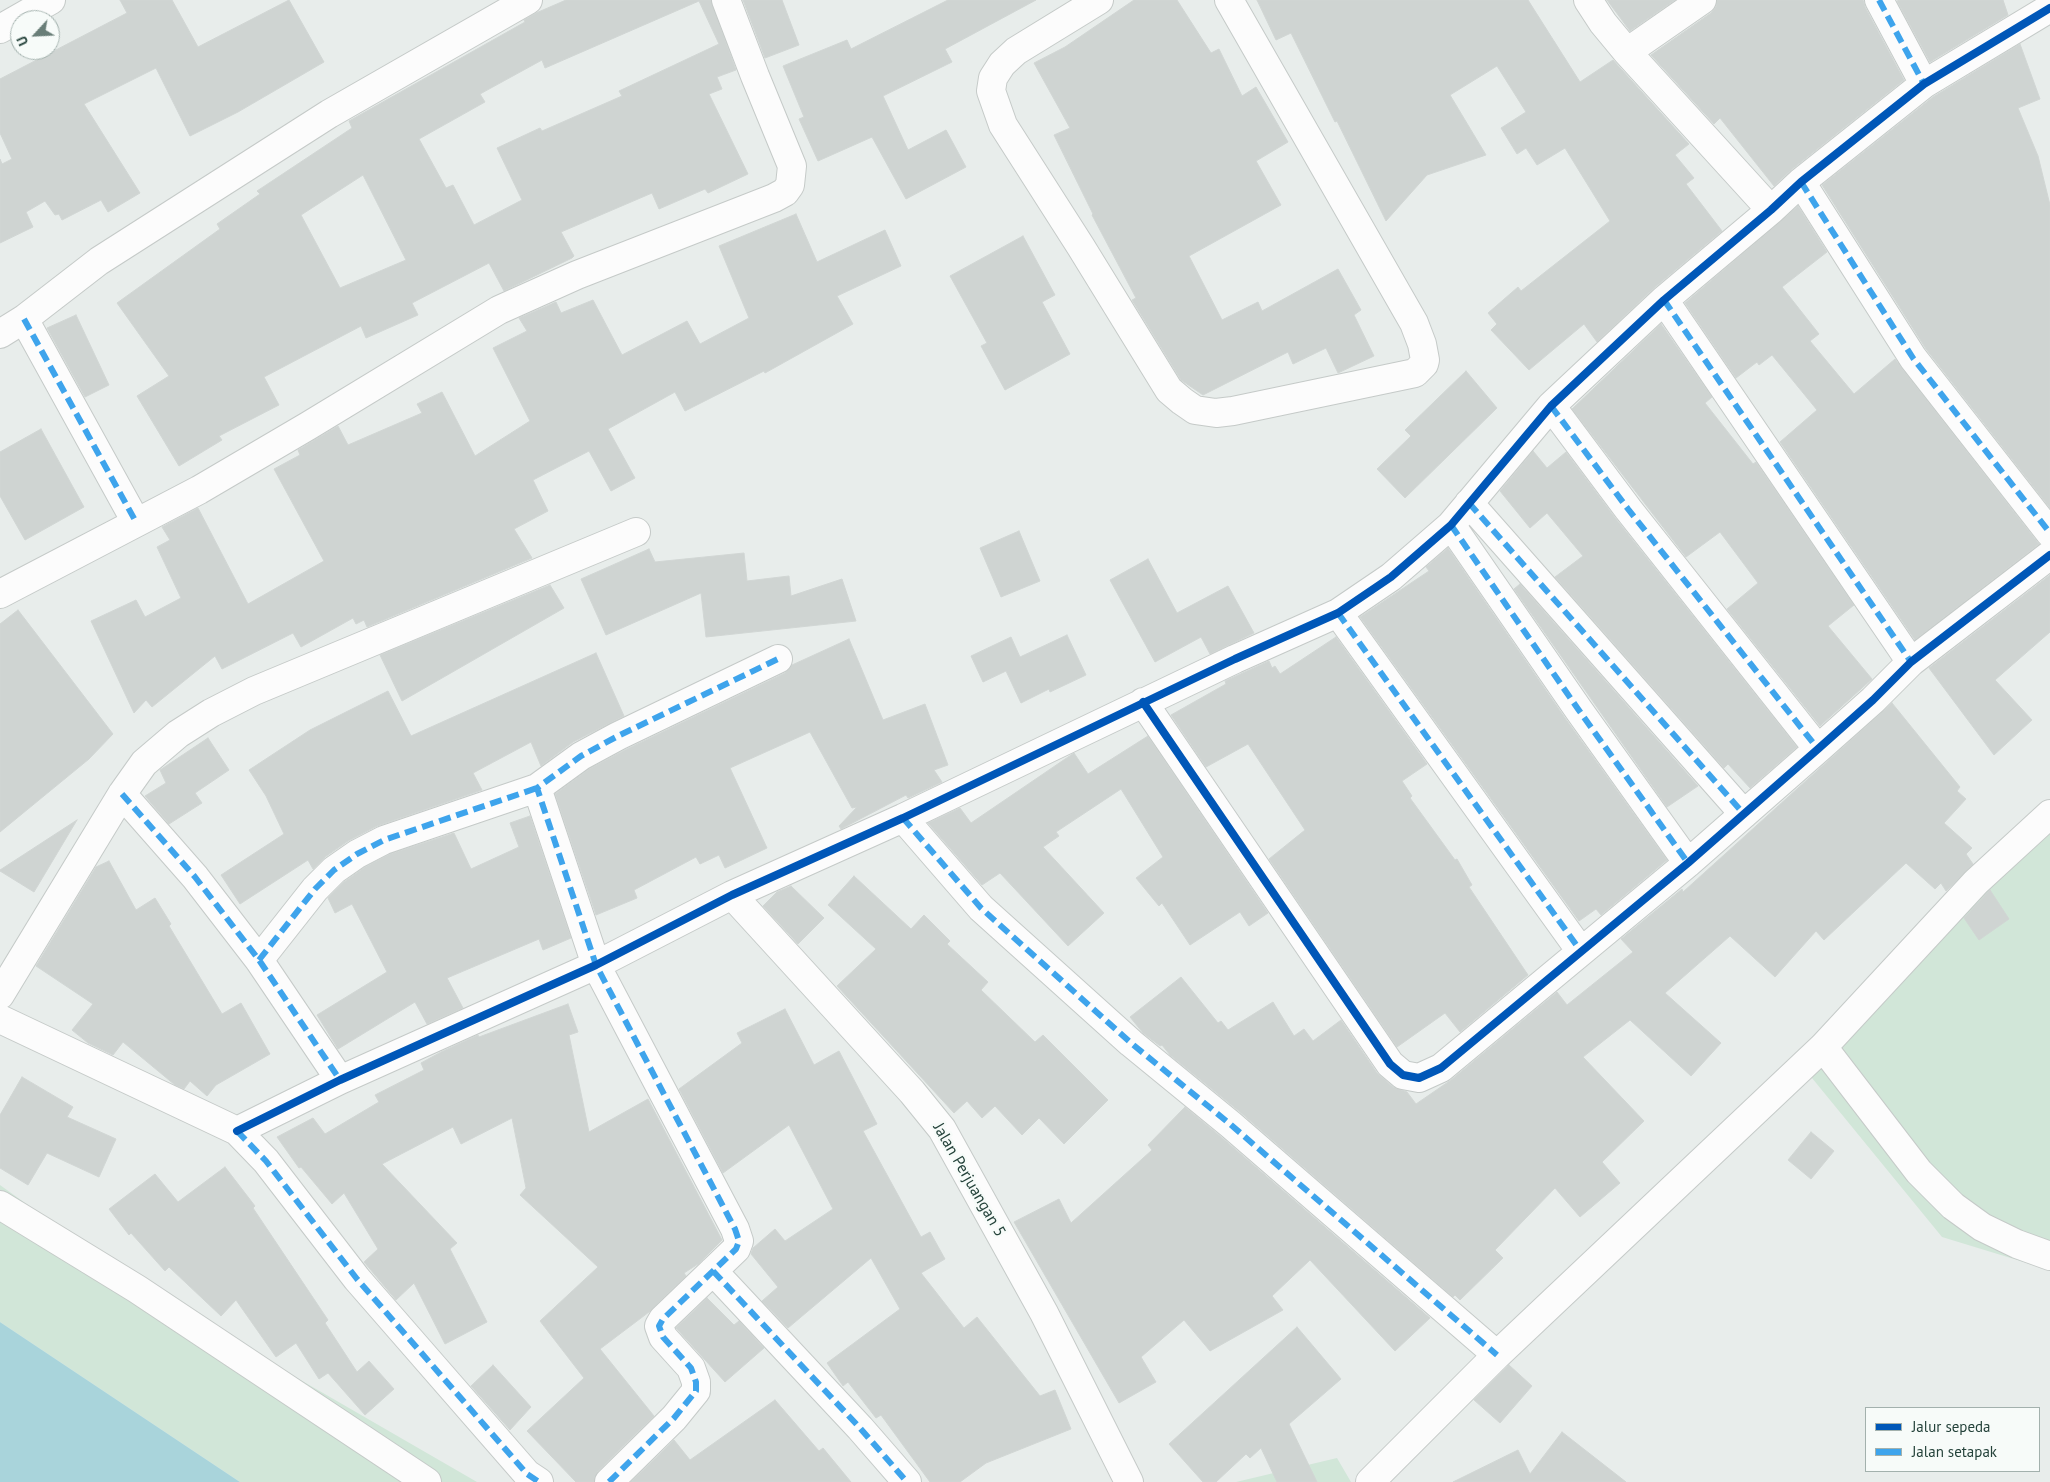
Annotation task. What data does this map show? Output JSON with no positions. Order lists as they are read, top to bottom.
{
  "streets": {
    "street": ["Jalan Perjuangan 5"]
  },
  "legend": ["Jalur sepeda", "Jalan setapak"],
  "north": "bottom left"
}
